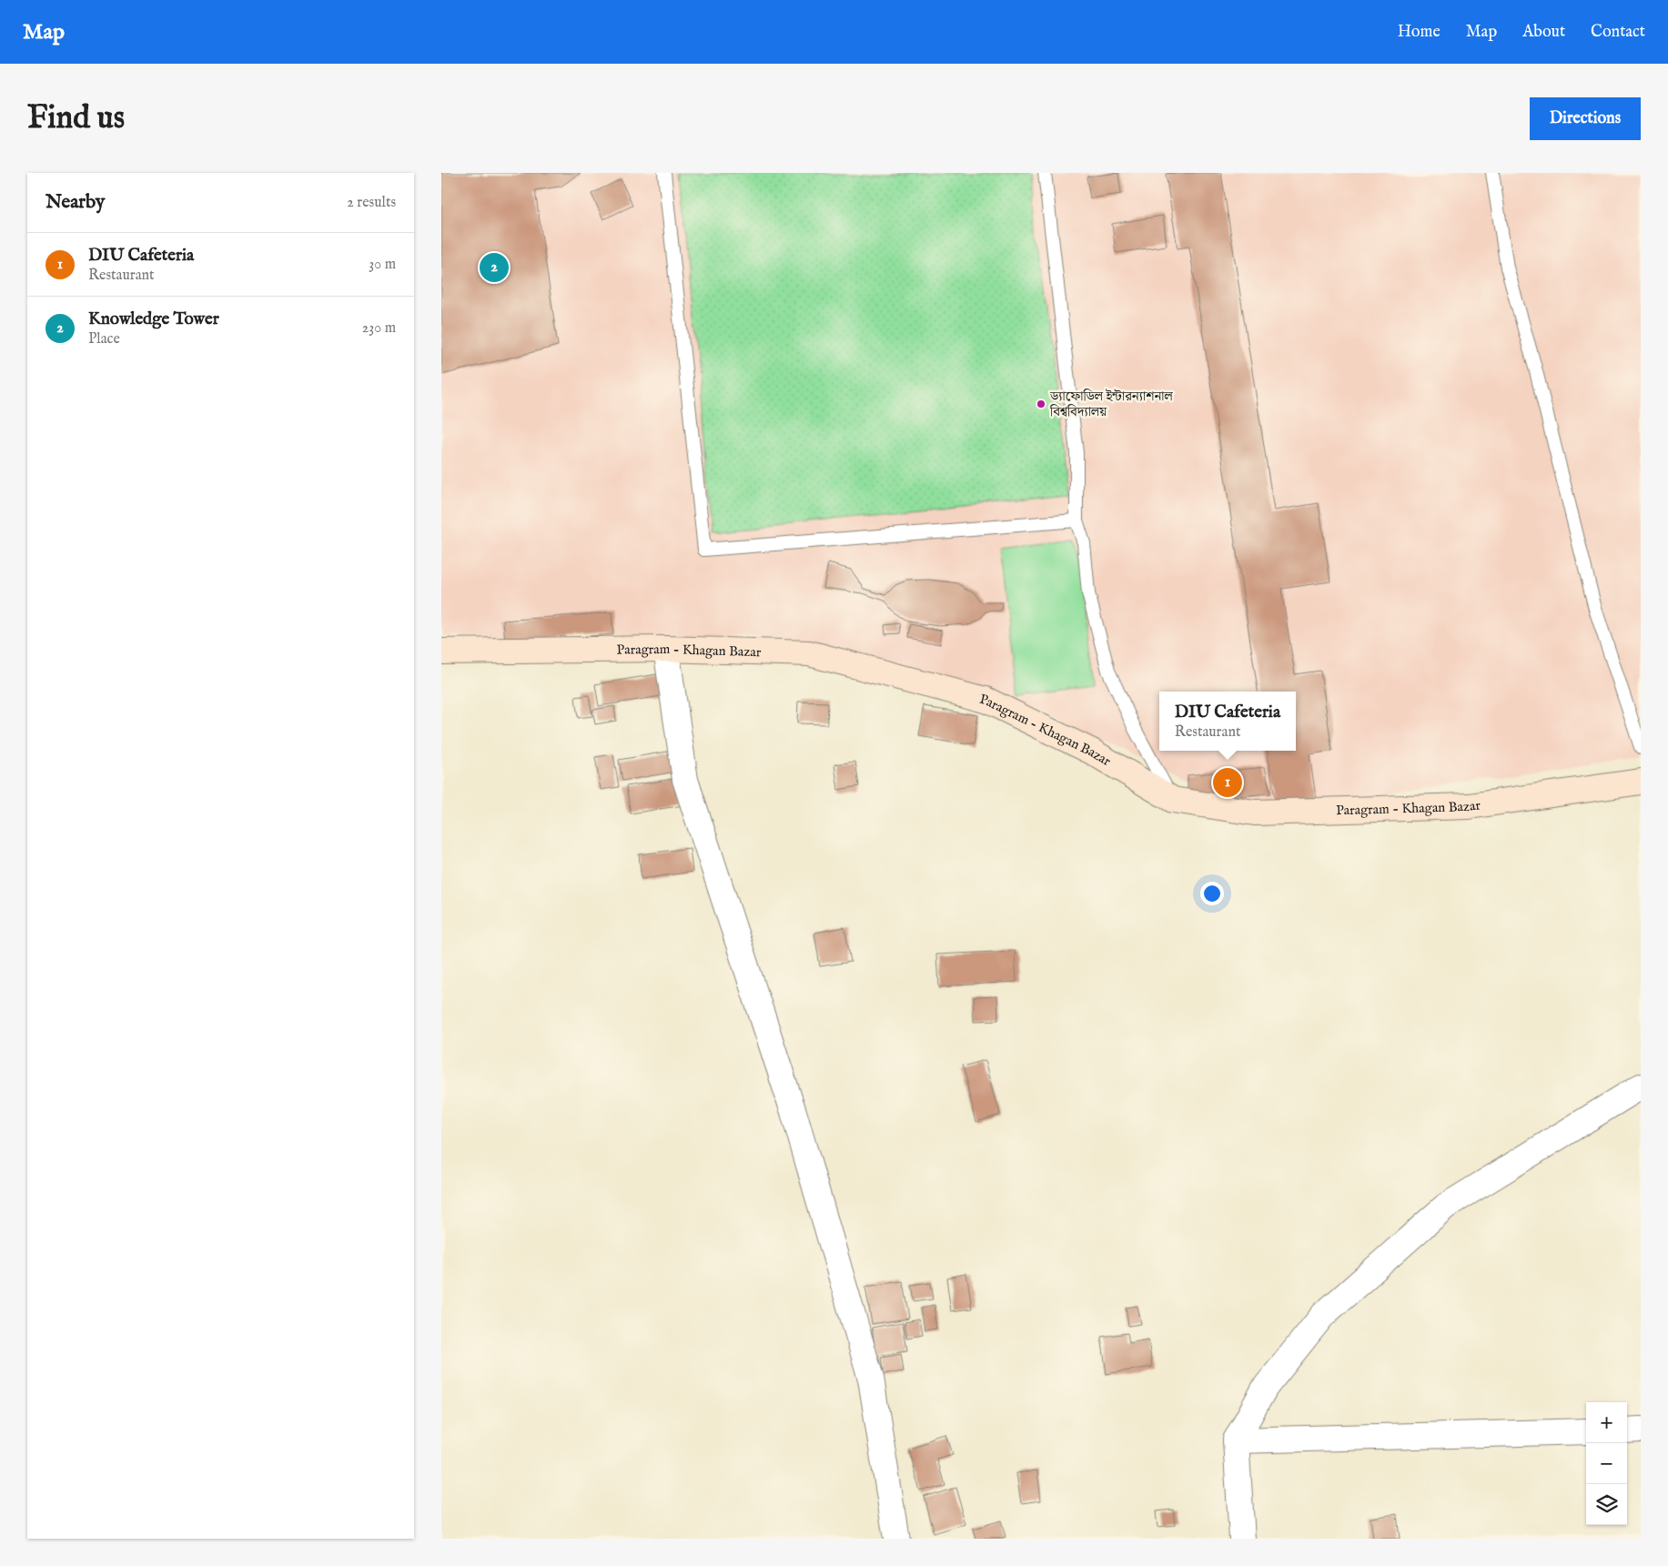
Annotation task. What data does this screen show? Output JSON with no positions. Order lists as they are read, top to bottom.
{
  "streets": {
    "street": ["Paragram - Khagan Bazar"]
  },
  "places": ["ড্যাফোডিল ইন্টারন্যাশনাল বিশ্ববিদ্যালয়"],
  "page": {
    "header": "Map",
    "nav": [
      "Home",
      "Map",
      "About",
      "Contact"
    ],
    "buttons": "Directions",
    "title": "Find us",
    "heading": ["Nearby", "2 results"],
    "list": [
      {
        "mark": "1",
        "name": "DIU Cafeteria",
        "note": "Restaurant",
        "value": "30 m"
      },
      {
        "mark": "2",
        "name": "Knowledge Tower",
        "note": "Place",
        "value": "230 m"
      }
    ],
    "pins": ["2", "1"],
    "popup": ["DIU Cafeteria", "Restaurant"],
    "map_buttons": ["+", "−"]
  }
}
